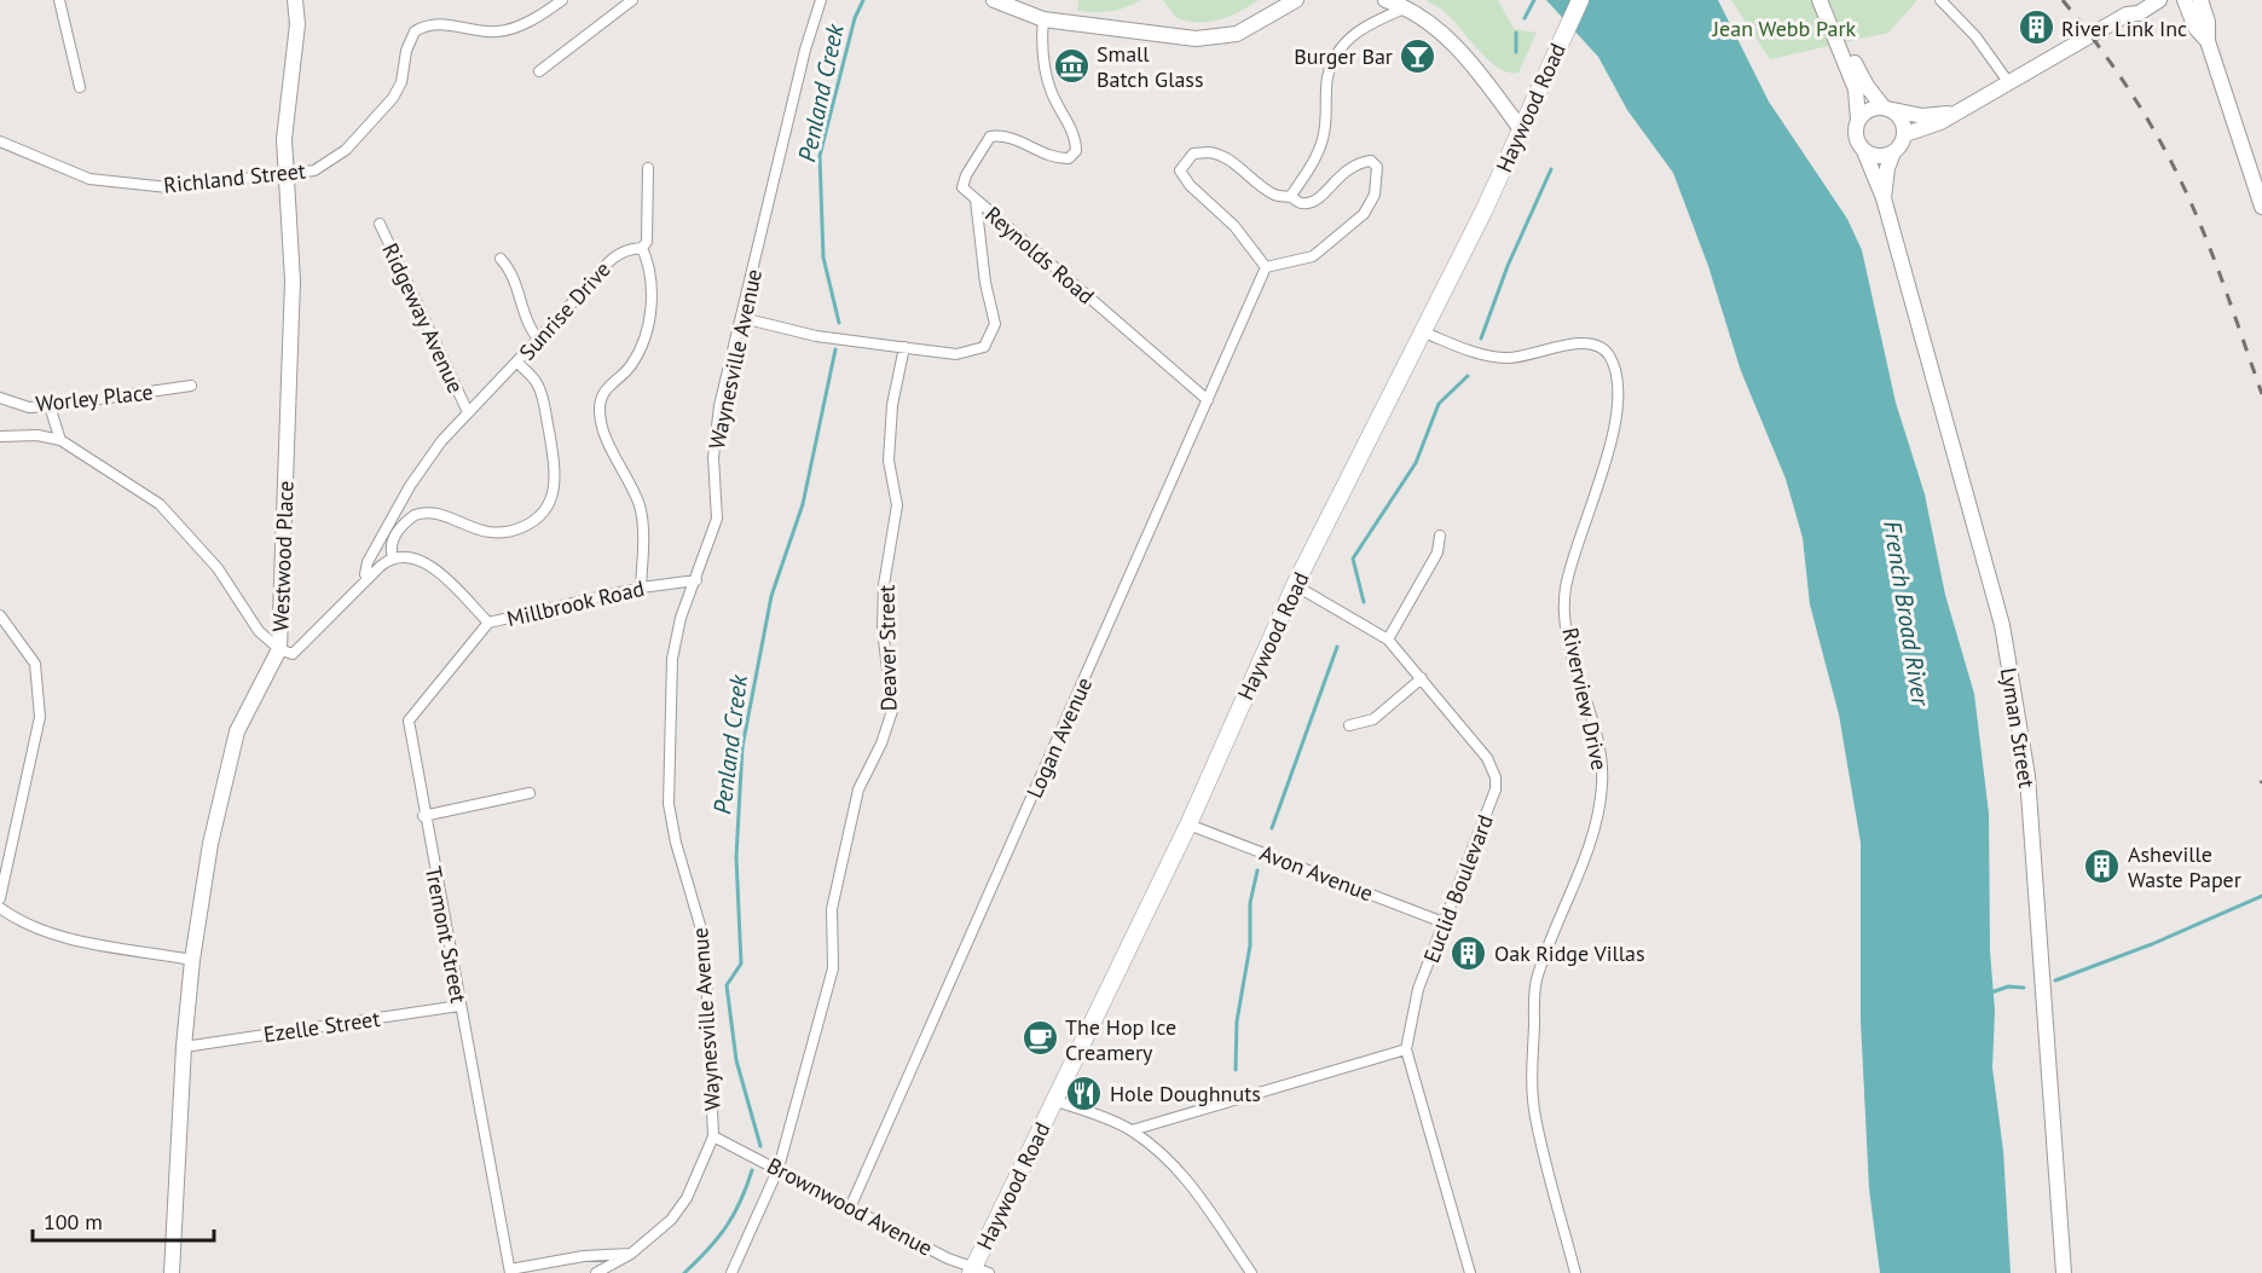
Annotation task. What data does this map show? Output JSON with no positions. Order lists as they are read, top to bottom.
{
  "streets": {
    "main road": ["Haywood Road"],
    "street": [
      "Richland Street",
      "Reynolds Road",
      "Sunrise Drive",
      "Ridgeway Avenue",
      "Waynesville Avenue",
      "Worley Place",
      "Westwood Place",
      "Millbrook Road",
      "Deaver Street",
      "Riverview Drive",
      "Lyman Street",
      "Logan Avenue",
      "Avon Avenue",
      "Euclid Boulevard",
      "Tremont Street",
      "Ezelle Street",
      "Brownwood Avenue"
    ]
  },
  "crossings": [
    ["Haywood Road", "Riverview Drive"],
    ["Haywood Road", "Avon Avenue"],
    ["Haywood Road", "Euclid Boulevard"],
    ["Haywood Road", "Brownwood Avenue"],
    ["Richland Street", "Westwood Place"],
    ["Reynolds Road", "Waynesville Avenue"],
    ["Reynolds Road", "Deaver Street"],
    ["Reynolds Road", "Logan Avenue"],
    ["Sunrise Drive", "Ridgeway Avenue"],
    ["Waynesville Avenue", "Millbrook Road"],
    ["Waynesville Avenue", "Brownwood Avenue"],
    ["Westwood Place", "Ezelle Street"],
    ["Millbrook Road", "Tremont Street"],
    ["Deaver Street", "Brownwood Avenue"],
    ["Logan Avenue", "Brownwood Avenue"],
    ["Avon Avenue", "Euclid Boulevard"],
    ["Tremont Street", "Ezelle Street"]
  ],
  "water": ["Penland Creek", "French Broad River"],
  "parks": ["Jean Webb Park"],
  "places": {
    "building": ["River Link Inc", "Asheville Waste Paper", "Oak Ridge Villas"],
    "bar": ["Burger Bar"],
    "museum": ["Small Batch Glass"],
    "cafe": ["The Hop Ice Creamery"],
    "restaurant": ["Hole Doughnuts"]
  },
  "scale_bar": "100 m"
}
